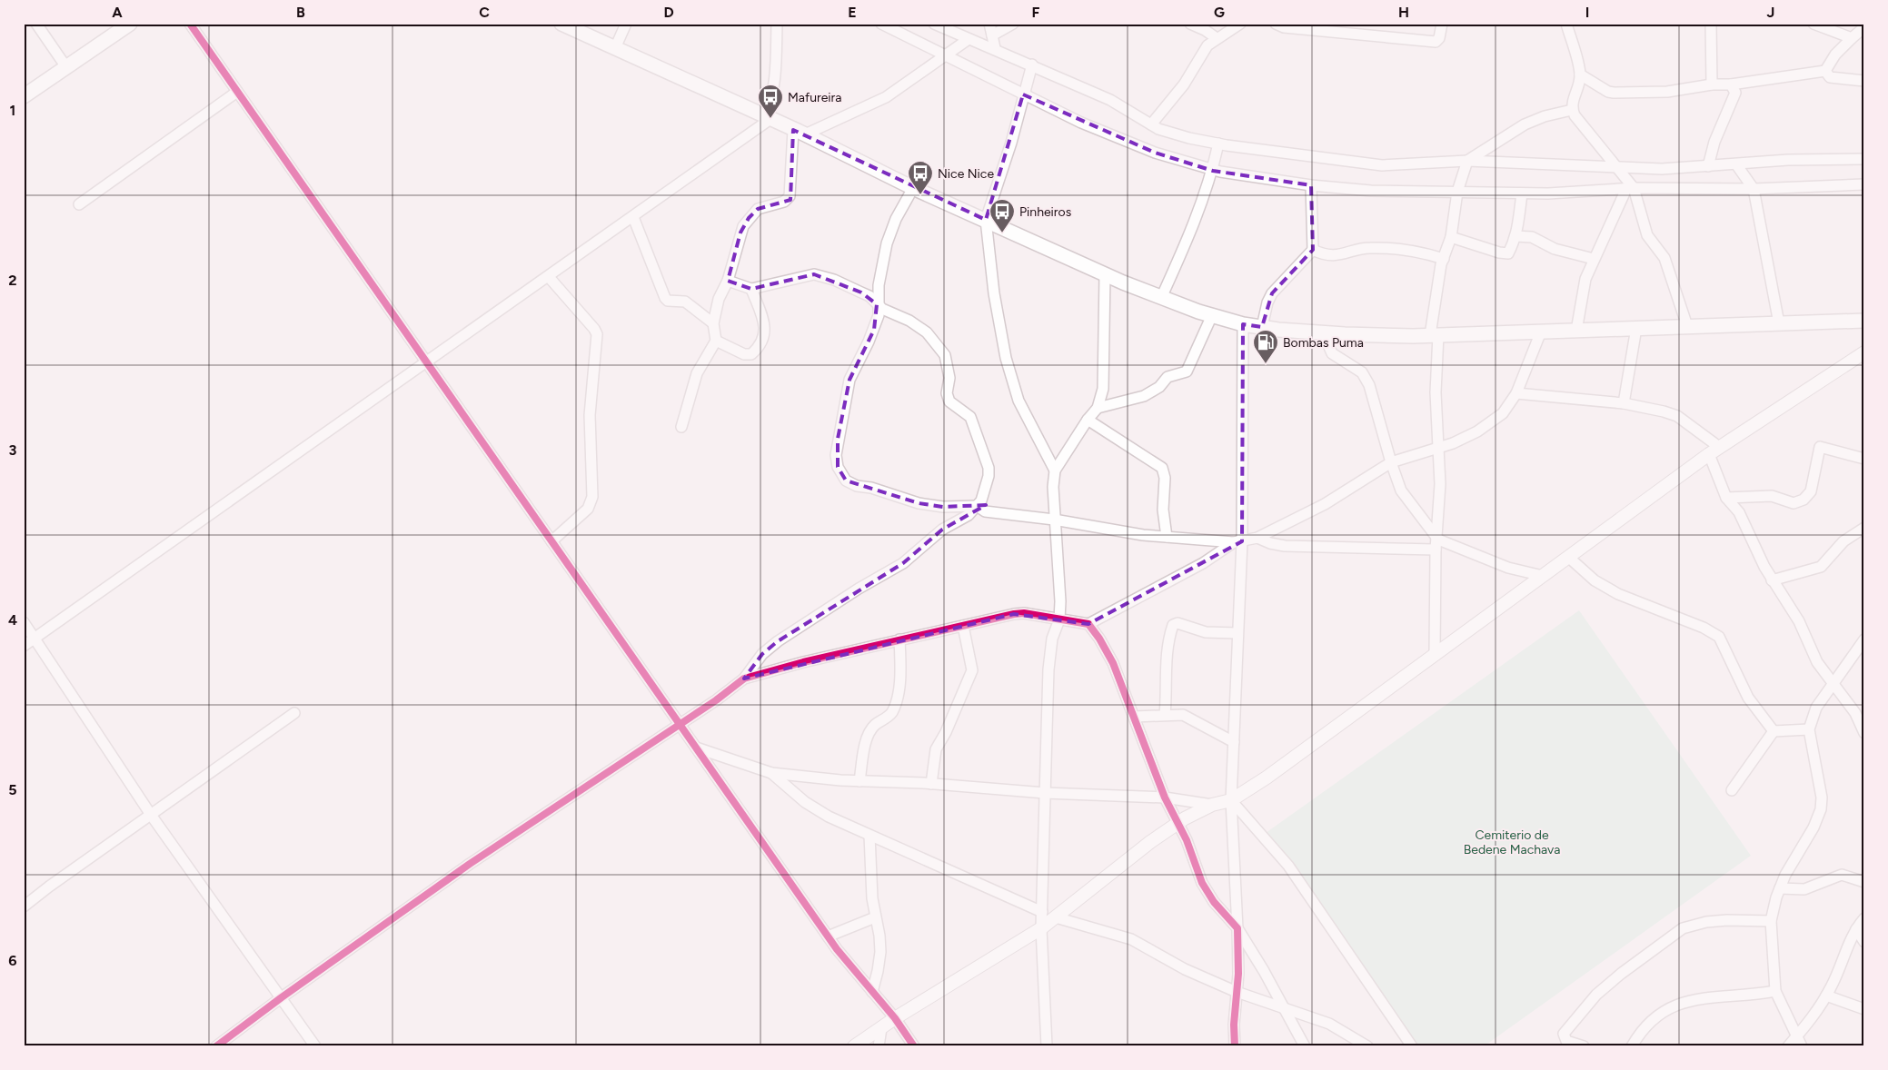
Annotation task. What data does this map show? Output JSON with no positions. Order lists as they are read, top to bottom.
{
  "parks": ["Cemiterio de Bedene Machava"],
  "places": {
    "bus stop": ["Mafureira", "Nice Nice", "Pinheiros"],
    "fuel station": ["Bombas Puma"]
  },
  "grid": {
    "columns": [
      "A",
      "B",
      "C",
      "D",
      "E",
      "F",
      "G",
      "H",
      "I",
      "J"
    ],
    "rows": [
      "1",
      "2",
      "3",
      "4",
      "5",
      "6"
    ]
  }
}
